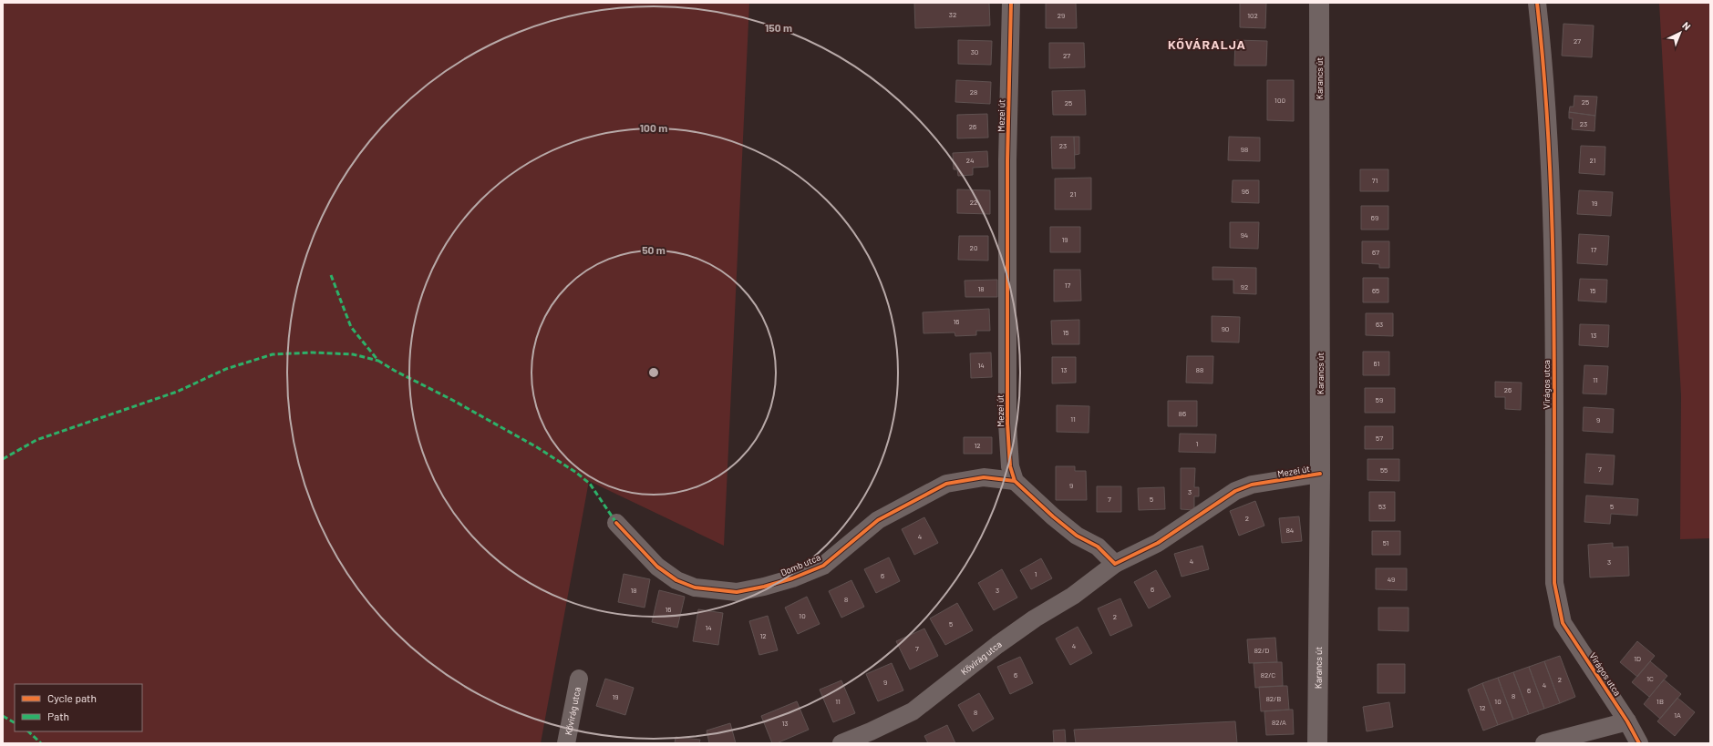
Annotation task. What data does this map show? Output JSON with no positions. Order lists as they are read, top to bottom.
{
  "streets": {
    "main road": ["Karancs út"],
    "street": [
      "Mezei út",
      "Virágos utca",
      "Domb utca",
      "Kővirág utca"
    ]
  },
  "crossings": [
    ["Karancs út", "Mezei út"],
    ["Mezei út", "Domb utca"],
    ["Mezei út", "Kővirág utca"]
  ],
  "districts": ["KŐVÁRALJA"],
  "house_numbers": [
    "32",
    "29",
    "102",
    "27",
    "30",
    "27",
    "28",
    "100",
    "25",
    "25",
    "23",
    "26",
    "23",
    "98",
    "24",
    "21",
    "71",
    "96",
    "21",
    "22",
    "19",
    "69",
    "94",
    "19",
    "20",
    "17",
    "67",
    "17",
    "92",
    "18",
    "65",
    "15",
    "16",
    "63",
    "90",
    "15",
    "13",
    "61",
    "14",
    "13",
    "88",
    "11",
    "26",
    "59",
    "86",
    "11",
    "9",
    "57",
    "1",
    "12",
    "7",
    "55",
    "9",
    "3",
    "7",
    "5",
    "53",
    "5",
    "2",
    "84",
    "4",
    "51",
    "4",
    "3",
    "1",
    "6",
    "49",
    "6",
    "18",
    "3",
    "8",
    "16",
    "10",
    "2",
    "5",
    "14",
    "12",
    "4",
    "7",
    "82/D",
    "1D",
    "6",
    "82/C",
    "1C",
    "2",
    "9",
    "4",
    "6",
    "8",
    "19",
    "82/B",
    "11",
    "10",
    "1B",
    "12",
    "8",
    "1A",
    "82/A",
    "13"
  ],
  "legend": ["Cycle path", "Path"],
  "north": "top right",
  "rings": ["150 m", "100 m", "50 m"]
}
